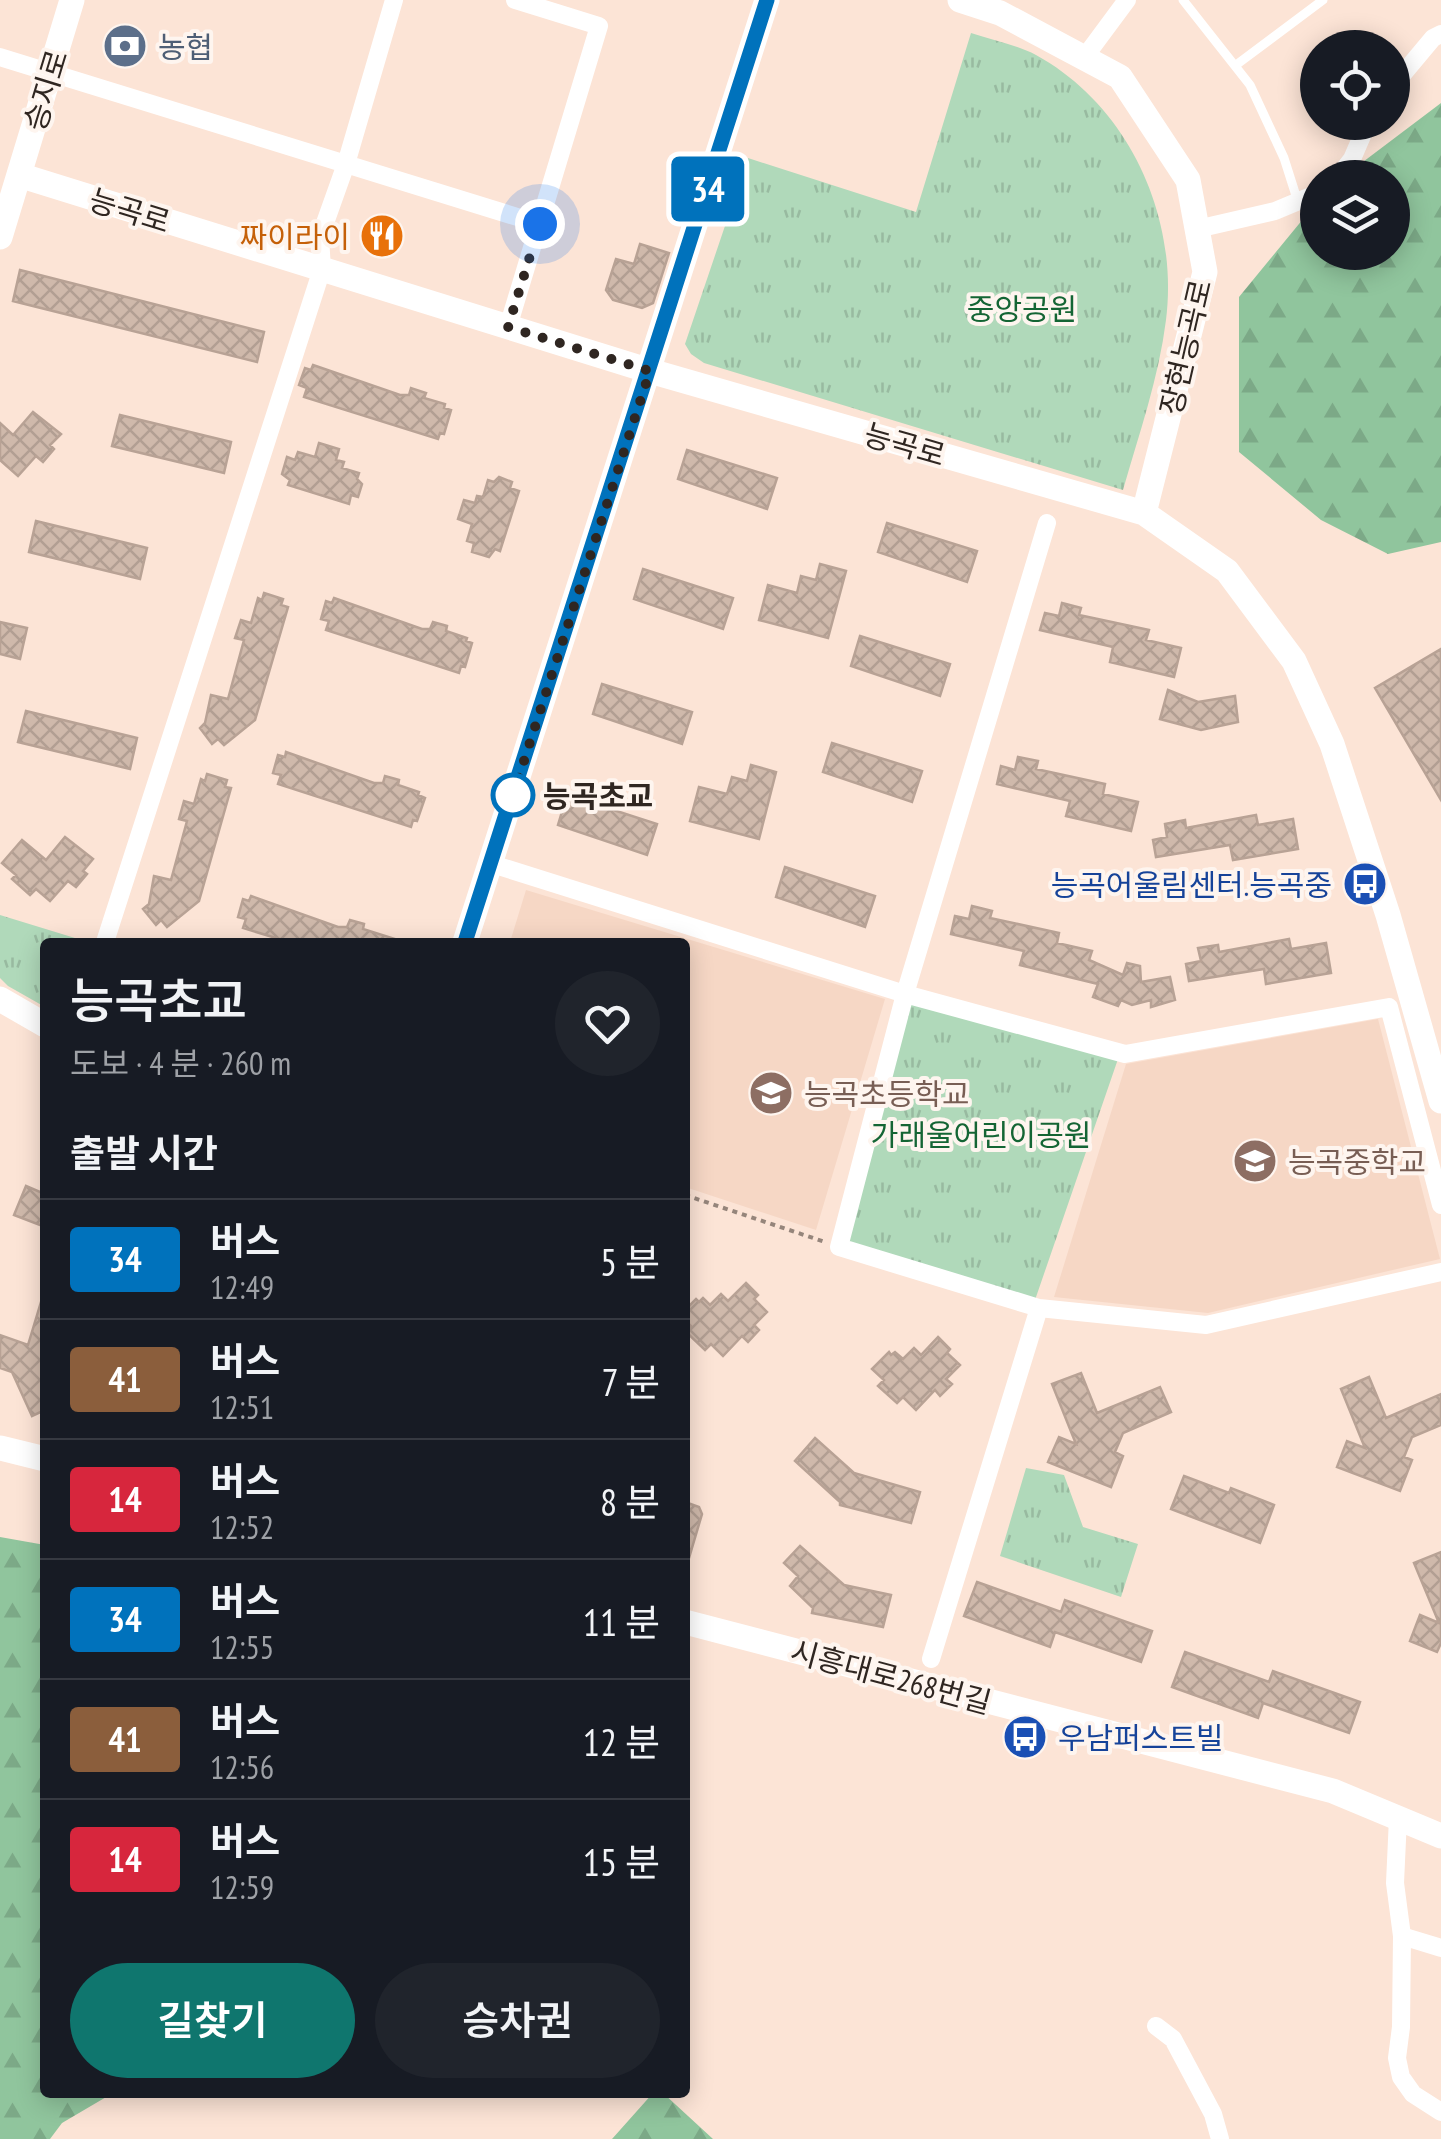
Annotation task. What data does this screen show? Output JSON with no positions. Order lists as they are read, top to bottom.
{
  "streets": {
    "street": [
      "승지로",
      "능곡로",
      "장현능곡로",
      "시흥대로268번길"
    ]
  },
  "crossings": [
    ["승지로", "능곡로"],
    ["능곡로", "장현능곡로"]
  ],
  "parks": ["중앙공원", "가래울어린이공원"],
  "places": {
    "bank": ["농협"],
    "restaurant": ["짜이라이"],
    "other": ["능곡초교"],
    "bus stop": ["능곡어울림센터.능곡중", "우남퍼스트빌"],
    "school or university": ["능곡초등학교", "능곡중학교"]
  },
  "lines": ["bus line 34"],
  "page": {
    "on_map": "34",
    "heading": [
      ["능곡초교", "도보 · 4 분 · 260 m"],
      "출발 시간"
    ],
    "list": [
      {
        "mark": "34",
        "name": "버스",
        "note": "12:49",
        "value": "5 분"
      },
      {
        "mark": "41",
        "name": "버스",
        "note": "12:51",
        "value": "7 분"
      },
      {
        "mark": "14",
        "name": "버스",
        "note": "12:52",
        "value": "8 분"
      },
      {
        "mark": "34",
        "name": "버스",
        "note": "12:55",
        "value": "11 분"
      },
      {
        "mark": "41",
        "name": "버스",
        "note": "12:56",
        "value": "12 분"
      },
      {
        "mark": "14",
        "name": "버스",
        "note": "12:59",
        "value": "15 분"
      }
    ],
    "buttons": ["길찾기", "승차권"]
  }
}
